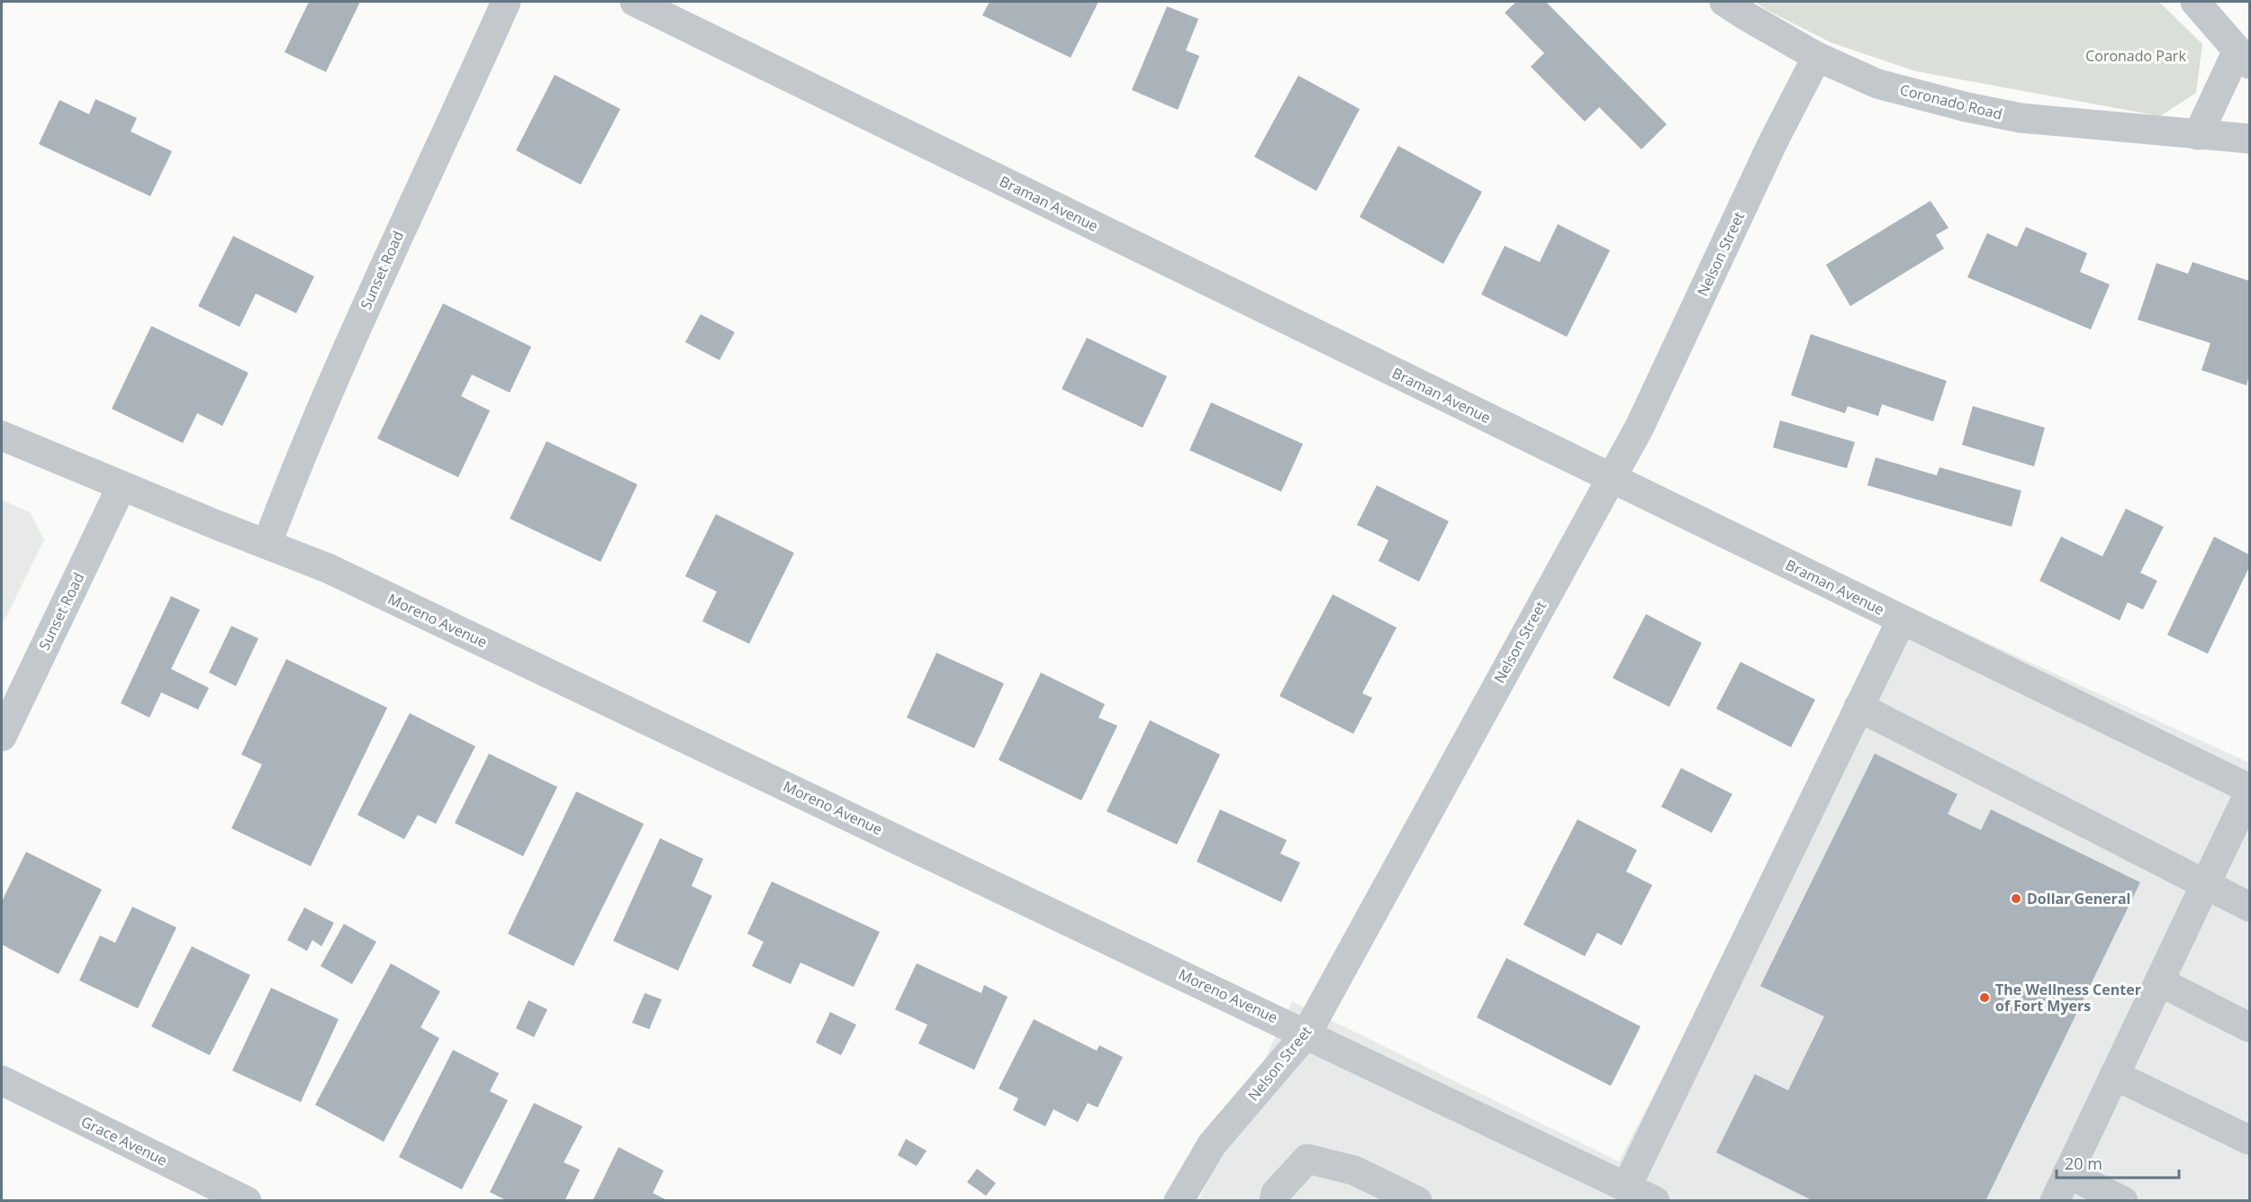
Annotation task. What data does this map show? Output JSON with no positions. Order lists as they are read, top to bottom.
{
  "streets": {
    "street": [
      "Coronado Road",
      "Braman Avenue",
      "Nelson Street",
      "Sunset Road",
      "Moreno Avenue",
      "Grace Avenue"
    ]
  },
  "crossings": [
    ["Coronado Road", "Nelson Street"],
    ["Braman Avenue", "Nelson Street"],
    ["Nelson Street", "Moreno Avenue"],
    ["Sunset Road", "Moreno Avenue"]
  ],
  "parks": ["Coronado Park"],
  "places": ["Dollar General", "The Wellness Center of Fort Myers"],
  "scale_bar": "20 m"
}
